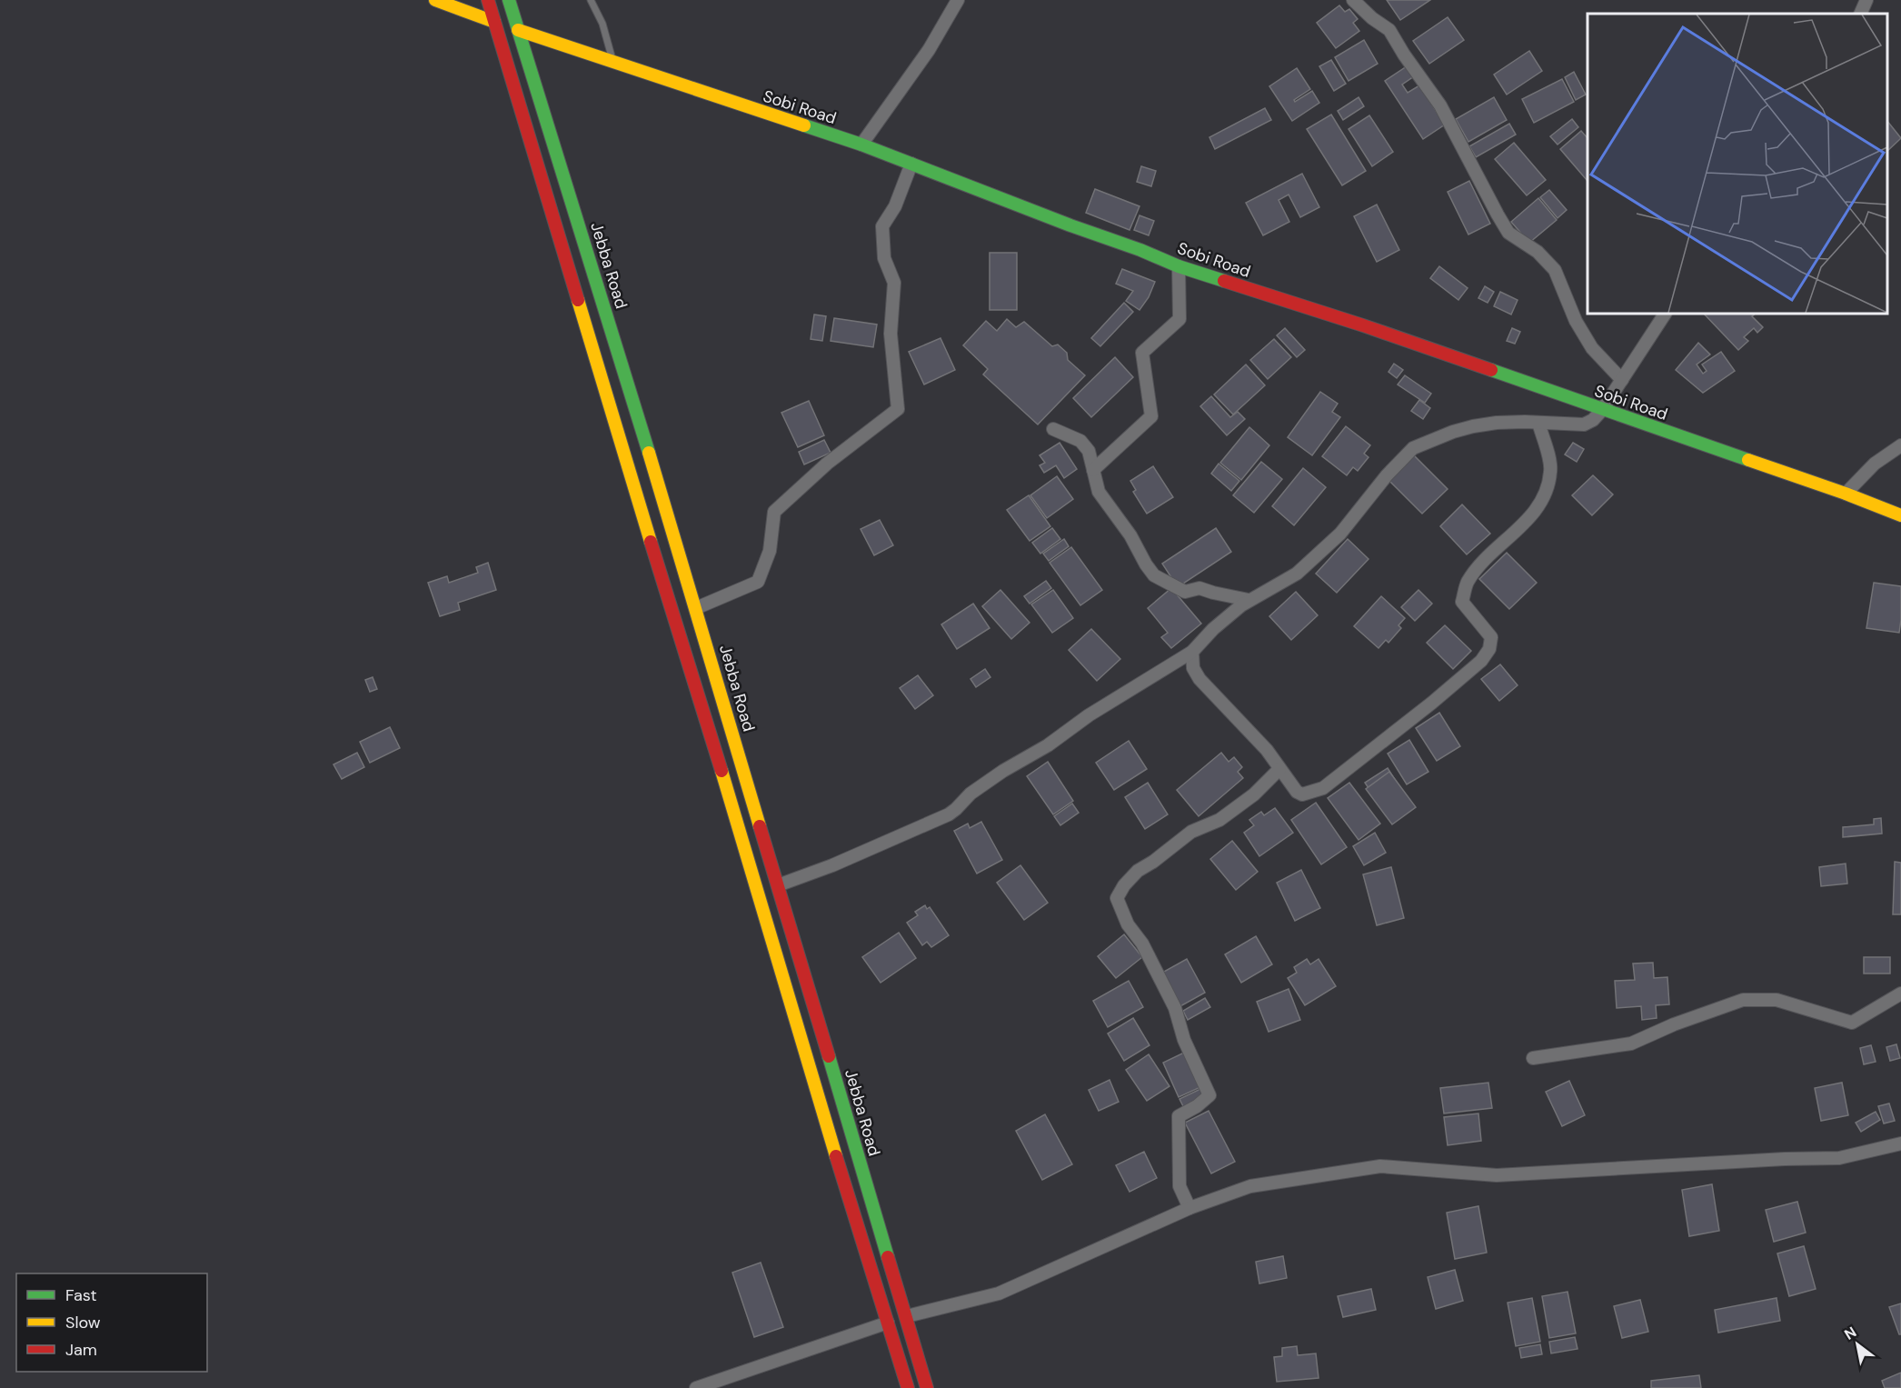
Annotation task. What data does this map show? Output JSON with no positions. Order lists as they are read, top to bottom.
{
  "streets": {
    "main road": ["Sobi Road", "Jebba Road"]
  },
  "crossings": [
    ["Sobi Road", "Jebba Road"]
  ],
  "legend": ["Fast", "Slow", "Jam"],
  "north": "top left"
}
